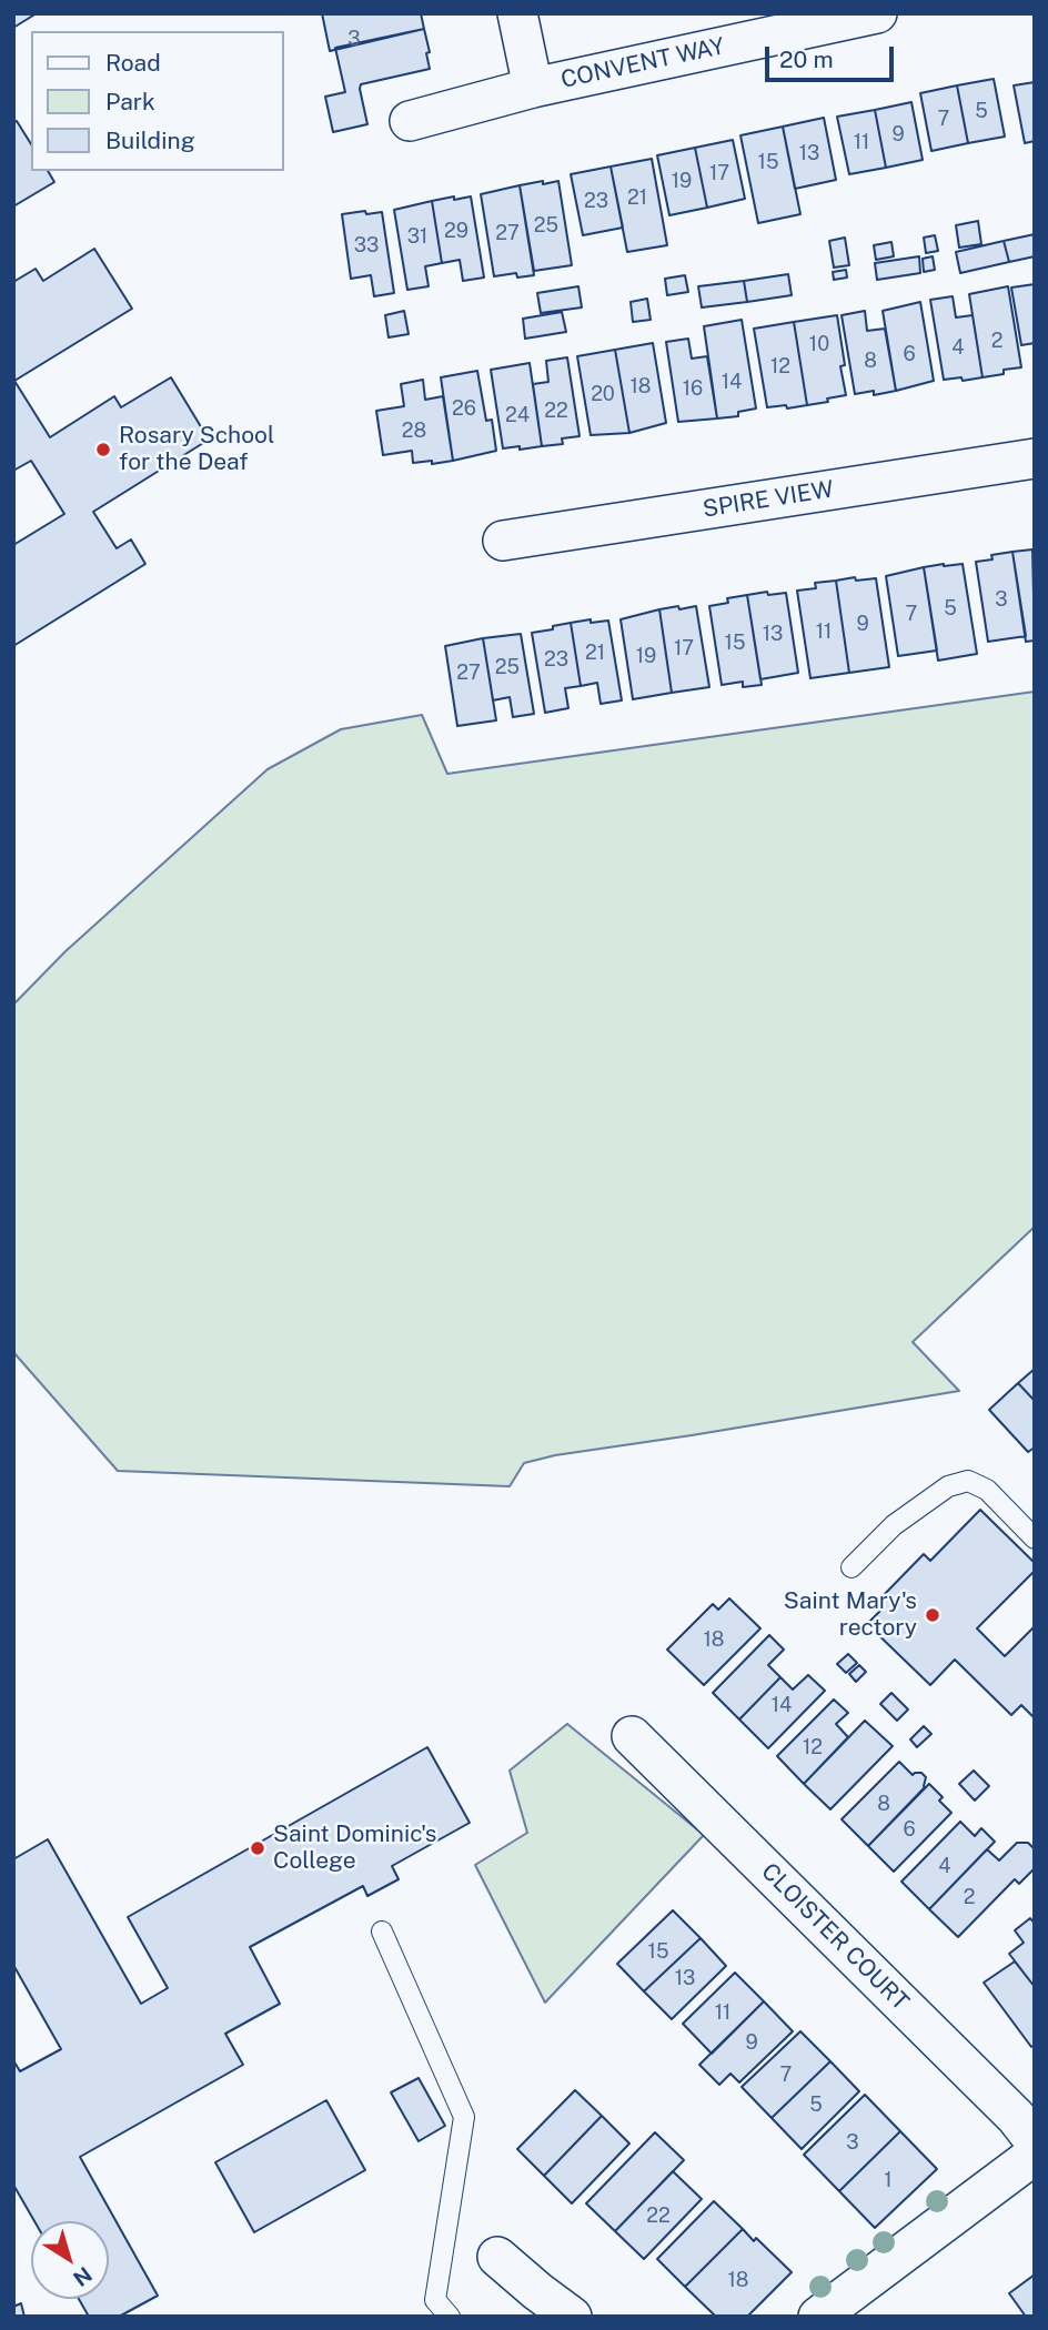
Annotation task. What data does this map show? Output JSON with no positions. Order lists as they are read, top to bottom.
{
  "streets": {
    "street": ["CONVENT WAY", "SPIRE VIEW", "CLOISTER COURT"]
  },
  "places": ["Rosary School for the Deaf", "Saint Mary's rectory", "Saint Dominic's College"],
  "house_numbers": [
    "3",
    "5",
    "7",
    "9",
    "11",
    "13",
    "15",
    "17",
    "19",
    "21",
    "23",
    "25",
    "29",
    "27",
    "31",
    "33",
    "2",
    "10",
    "4",
    "6",
    "8",
    "12",
    "14",
    "18",
    "16",
    "20",
    "26",
    "22",
    "24",
    "28",
    "3",
    "5",
    "7",
    "9",
    "11",
    "13",
    "15",
    "17",
    "21",
    "19",
    "23",
    "25",
    "27",
    "18",
    "14",
    "12",
    "8",
    "6",
    "4",
    "2",
    "15",
    "13",
    "11",
    "9",
    "7",
    "5",
    "3",
    "1",
    "22",
    "18"
  ],
  "legend": ["Road", "Park", "Building"],
  "scale_bar": "20 m",
  "north": "bottom right"
}
